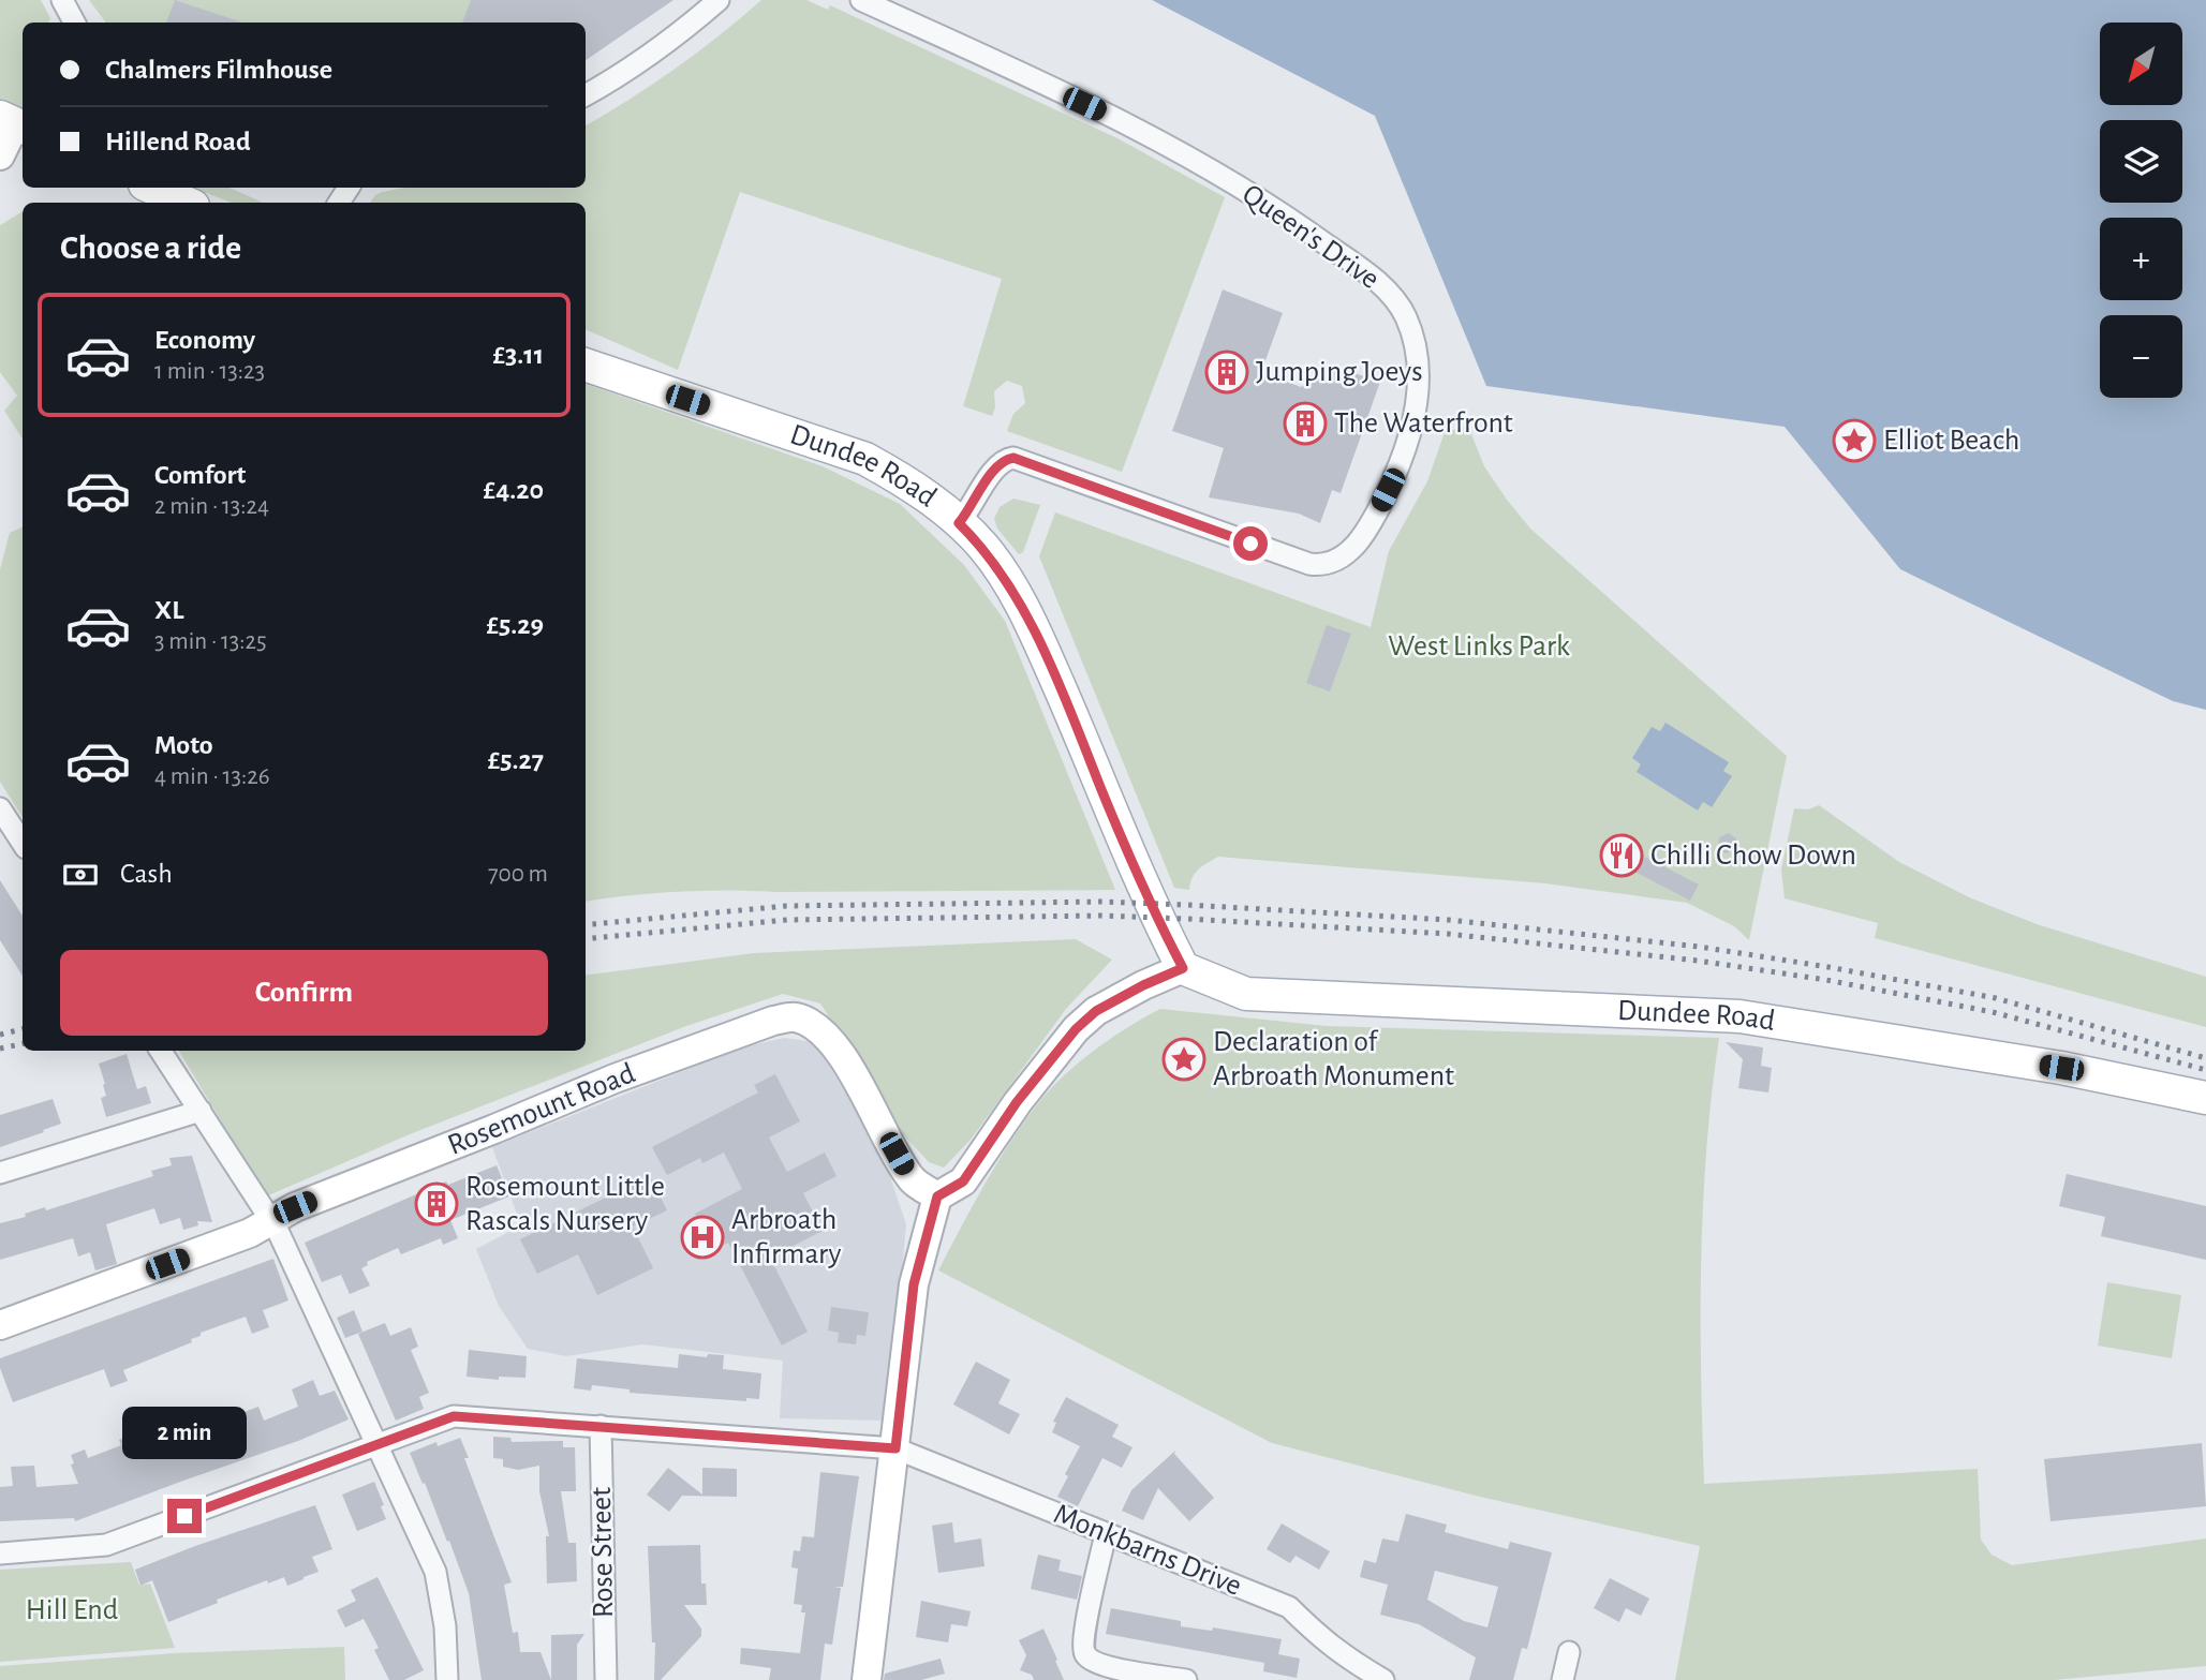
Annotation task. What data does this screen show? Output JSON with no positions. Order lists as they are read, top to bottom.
{
  "streets": {
    "main road": ["Dundee Road", "Rosemount Road"],
    "street": ["Queen's Drive", "Monkbarns Drive", "Rose Street"]
  },
  "crossings": [
    ["Queen's Drive", "Dundee Road"],
    ["Monkbarns Drive", "Rose Street"]
  ],
  "parks": ["West Links Park", "Hill End"],
  "places": {
    "building": ["Jumping Joeys", "The Waterfront", "Rosemount Little Rascals Nursery"],
    "place": ["Elliot Beach", "Declaration of Arbroath Monument"],
    "restaurant": ["Chilli Chow Down"],
    "hospital": ["Arbroath Infirmary"]
  },
  "north": "bottom left",
  "page": {
    "map_buttons": ["+", "−"],
    "banner": ["Chalmers Filmhouse", "Hillend Road"],
    "heading": "Choose a ride",
    "list": [
      {
        "name": "Economy",
        "note": "1 min · 13:23",
        "value": "£3.11"
      },
      {
        "name": "Comfort",
        "note": "2 min · 13:24",
        "value": "£4.20"
      },
      {
        "name": "XL",
        "note": "3 min · 13:25",
        "value": "£5.29"
      },
      {
        "name": "Moto",
        "note": "4 min · 13:26",
        "value": "£5.27"
      }
    ],
    "pay": ["Cash", "700 m"],
    "buttons": "Confirm",
    "bubble": "2 min"
  }
}
